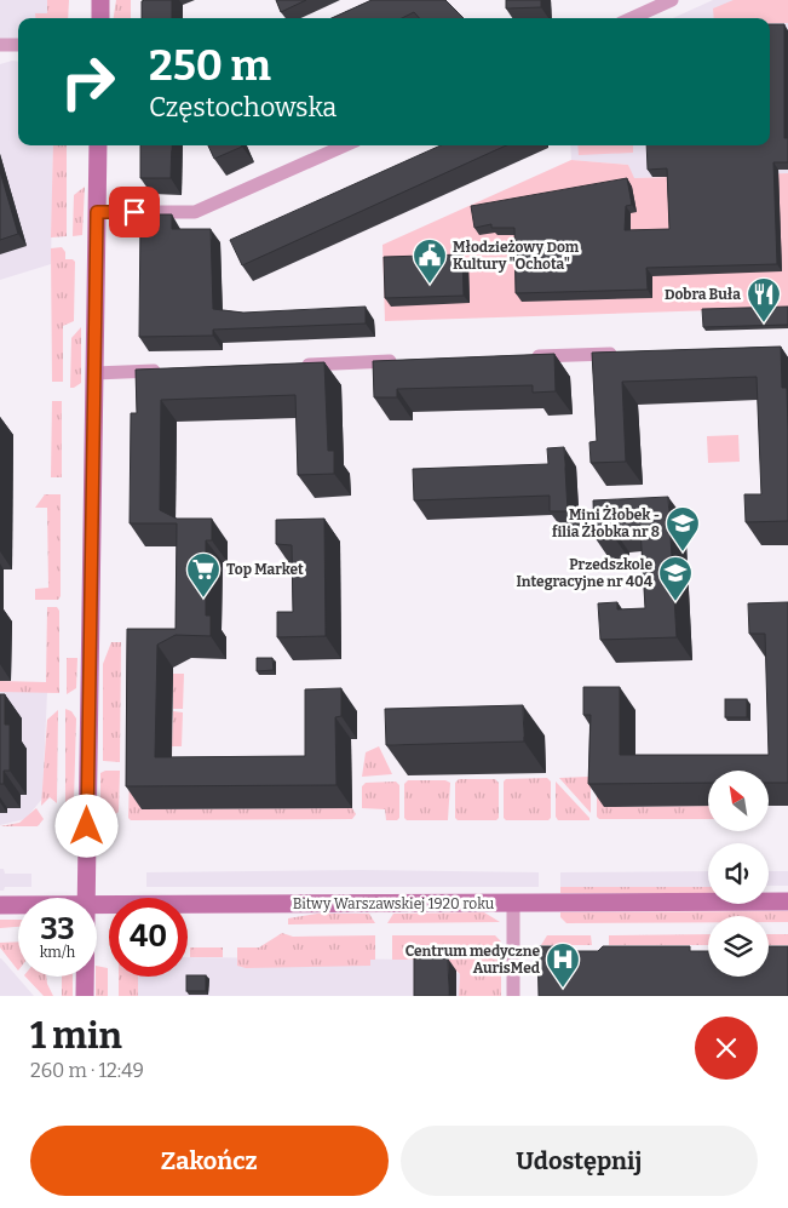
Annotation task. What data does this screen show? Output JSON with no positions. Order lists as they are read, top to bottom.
{
  "streets": {
    "street": ["Bitwy Warszawskiej 1920 roku"]
  },
  "places": {
    "public building": ["Młodzieżowy Dom Kultury \"Ochota\""],
    "restaurant": ["Dobra Buła"],
    "school or university": ["Mini Żłobek - filia Żłobka nr 8", "Przedszkole Integracyjne nr 404"],
    "supermarket": ["Top Market"],
    "hospital": ["Centrum medyczne AurisMed"]
  },
  "north": "top left",
  "page": {
    "turn": ["250 m", "Częstochowska"],
    "speed": "33 km/h",
    "limit": "40",
    "heading": ["1 min", "260 m · 12:49"],
    "buttons": ["Zakończ", "Udostępnij"]
  }
}
